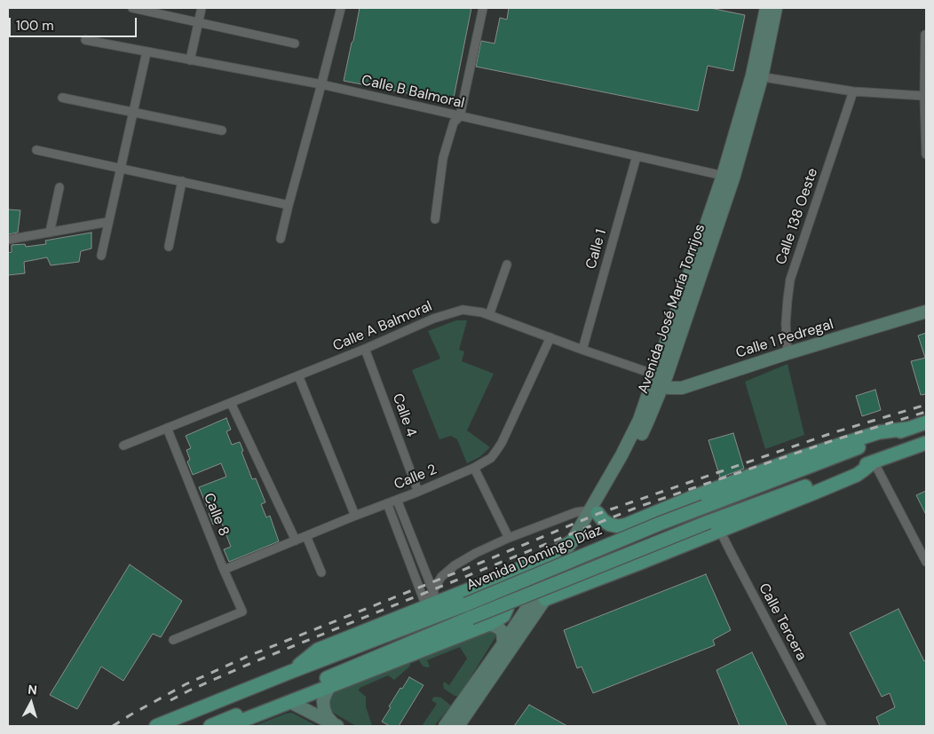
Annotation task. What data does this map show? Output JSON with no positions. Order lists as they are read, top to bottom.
{
  "streets": {
    "main road": ["Avenida José María Torrijos", "Calle 1 Pedregal", "Avenida Domingo Díaz"],
    "street": [
      "Calle B Balmoral",
      "Calle 138 Oeste",
      "Calle 1",
      "Calle A Balmoral",
      "Calle 4",
      "Calle 2",
      "Calle 8",
      "Calle Tercera"
    ]
  },
  "crossings": [
    ["Calle B Balmoral", "Calle 1"],
    ["Calle B Balmoral", "Avenida José María Torrijos"],
    ["Calle 138 Oeste", "Calle 1 Pedregal"],
    ["Calle 1", "Calle A Balmoral"],
    ["Avenida José María Torrijos", "Calle A Balmoral"],
    ["Avenida José María Torrijos", "Calle 1 Pedregal"],
    ["Calle A Balmoral", "Calle 1 Pedregal"],
    ["Calle A Balmoral", "Calle 4"],
    ["Calle A Balmoral", "Calle 2"],
    ["Calle A Balmoral", "Calle 8"],
    ["Calle 4", "Calle 2"],
    ["Calle 2", "Calle 8"]
  ],
  "scale_bar": "100 m",
  "north": "top"
}
